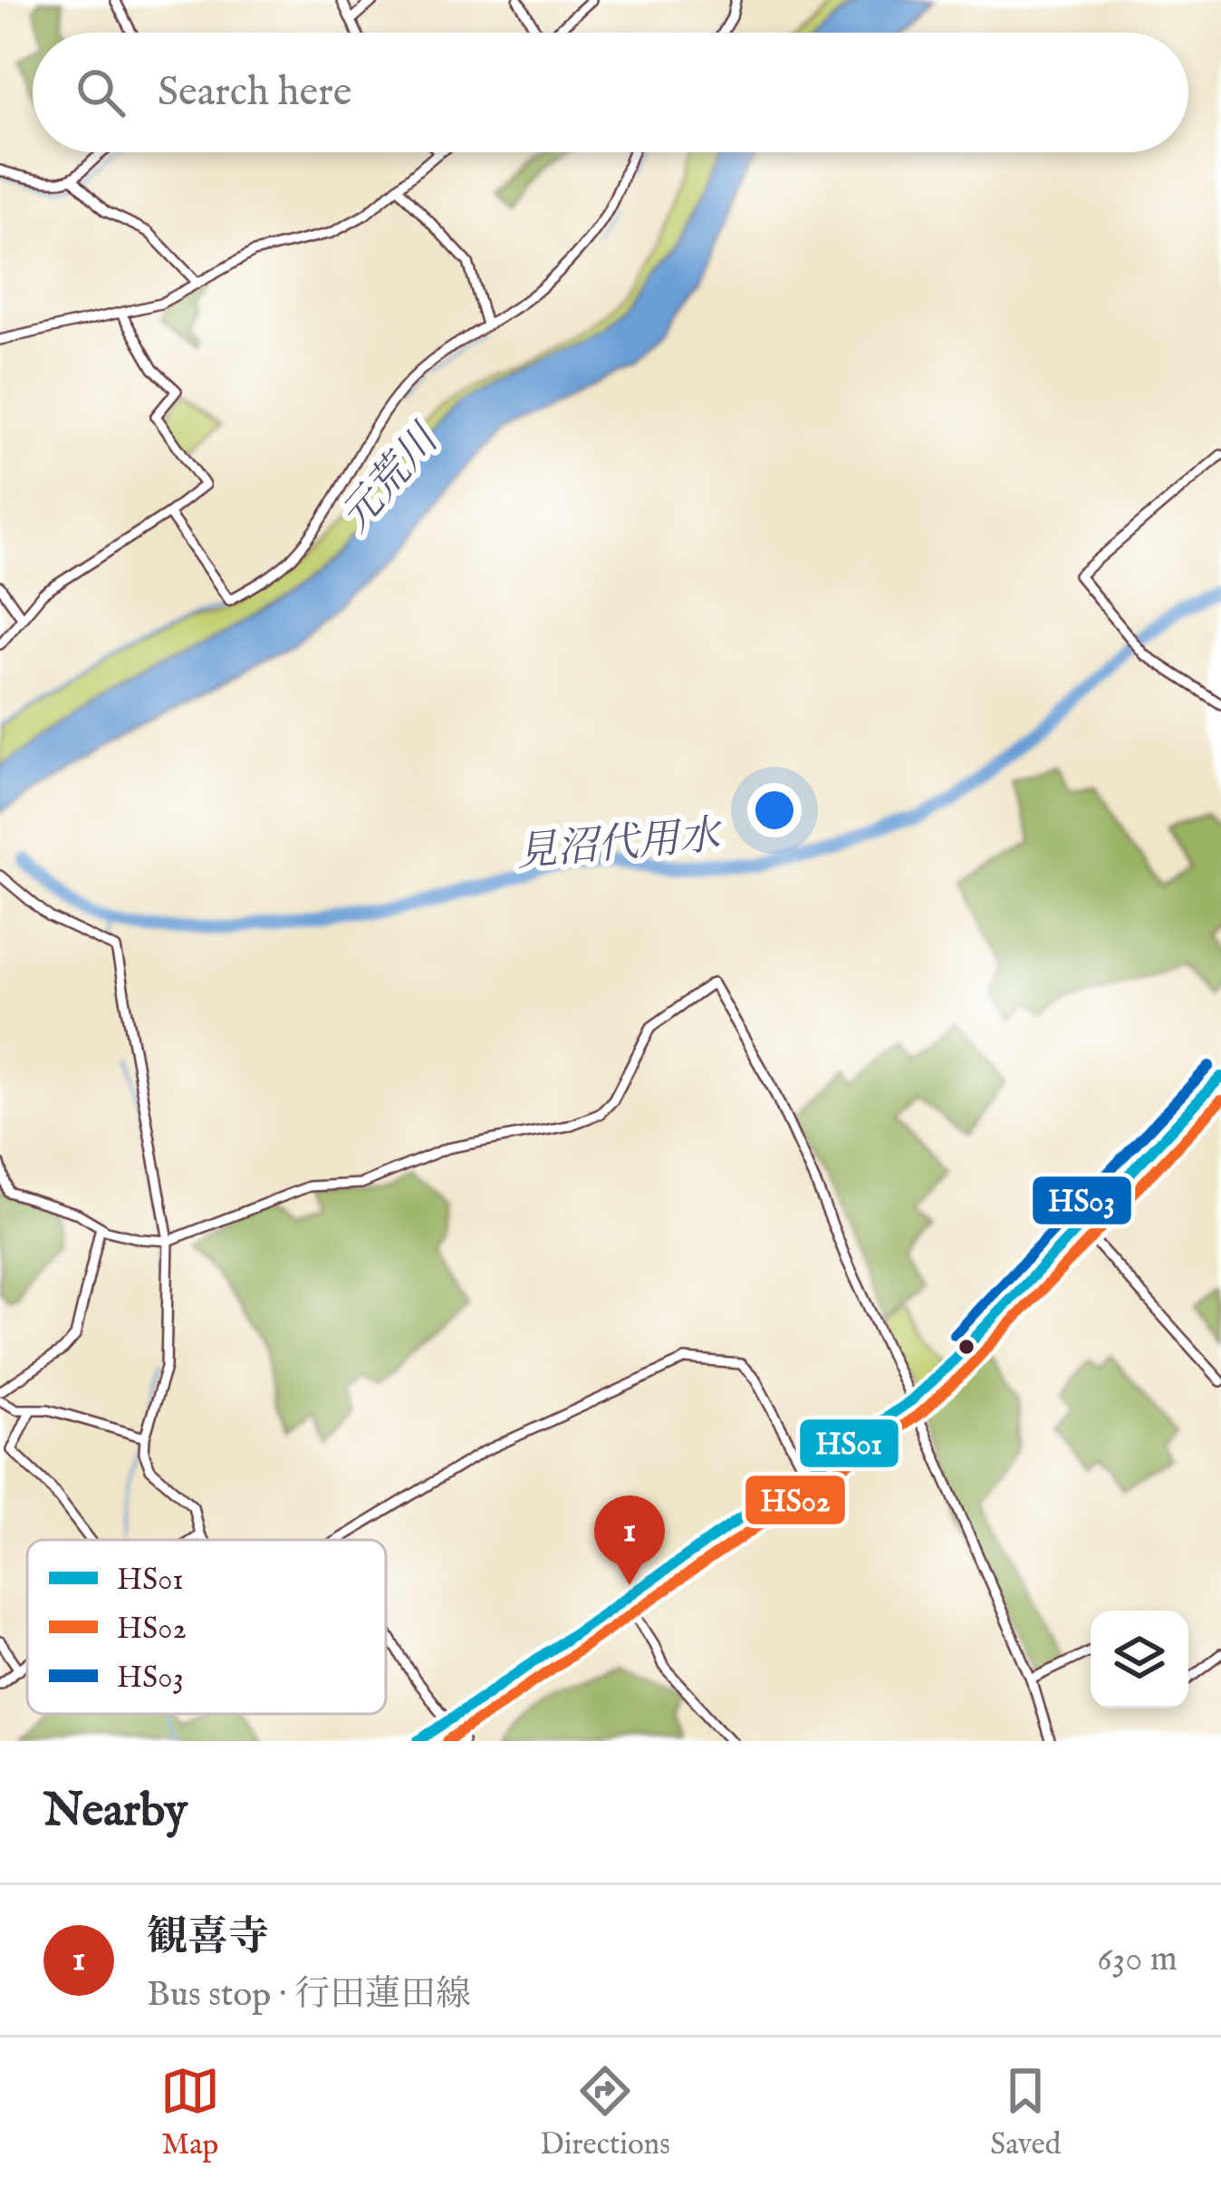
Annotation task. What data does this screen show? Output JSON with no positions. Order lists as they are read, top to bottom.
{
  "water": ["元荒川", "見沼代用水"],
  "lines": ["transit line HS03", "transit line HS01", "transit line HS02"],
  "legend": ["HS01", "HS02", "HS03"],
  "page": {
    "search": "Search here",
    "pins": "1",
    "heading": "Nearby",
    "list": [
      {
        "mark": "1",
        "name": "観喜寺",
        "note": "Bus stop · 行田蓮田線",
        "value": "630 m"
      }
    ],
    "nav": ["Map", "Directions", "Saved"]
  }
}
